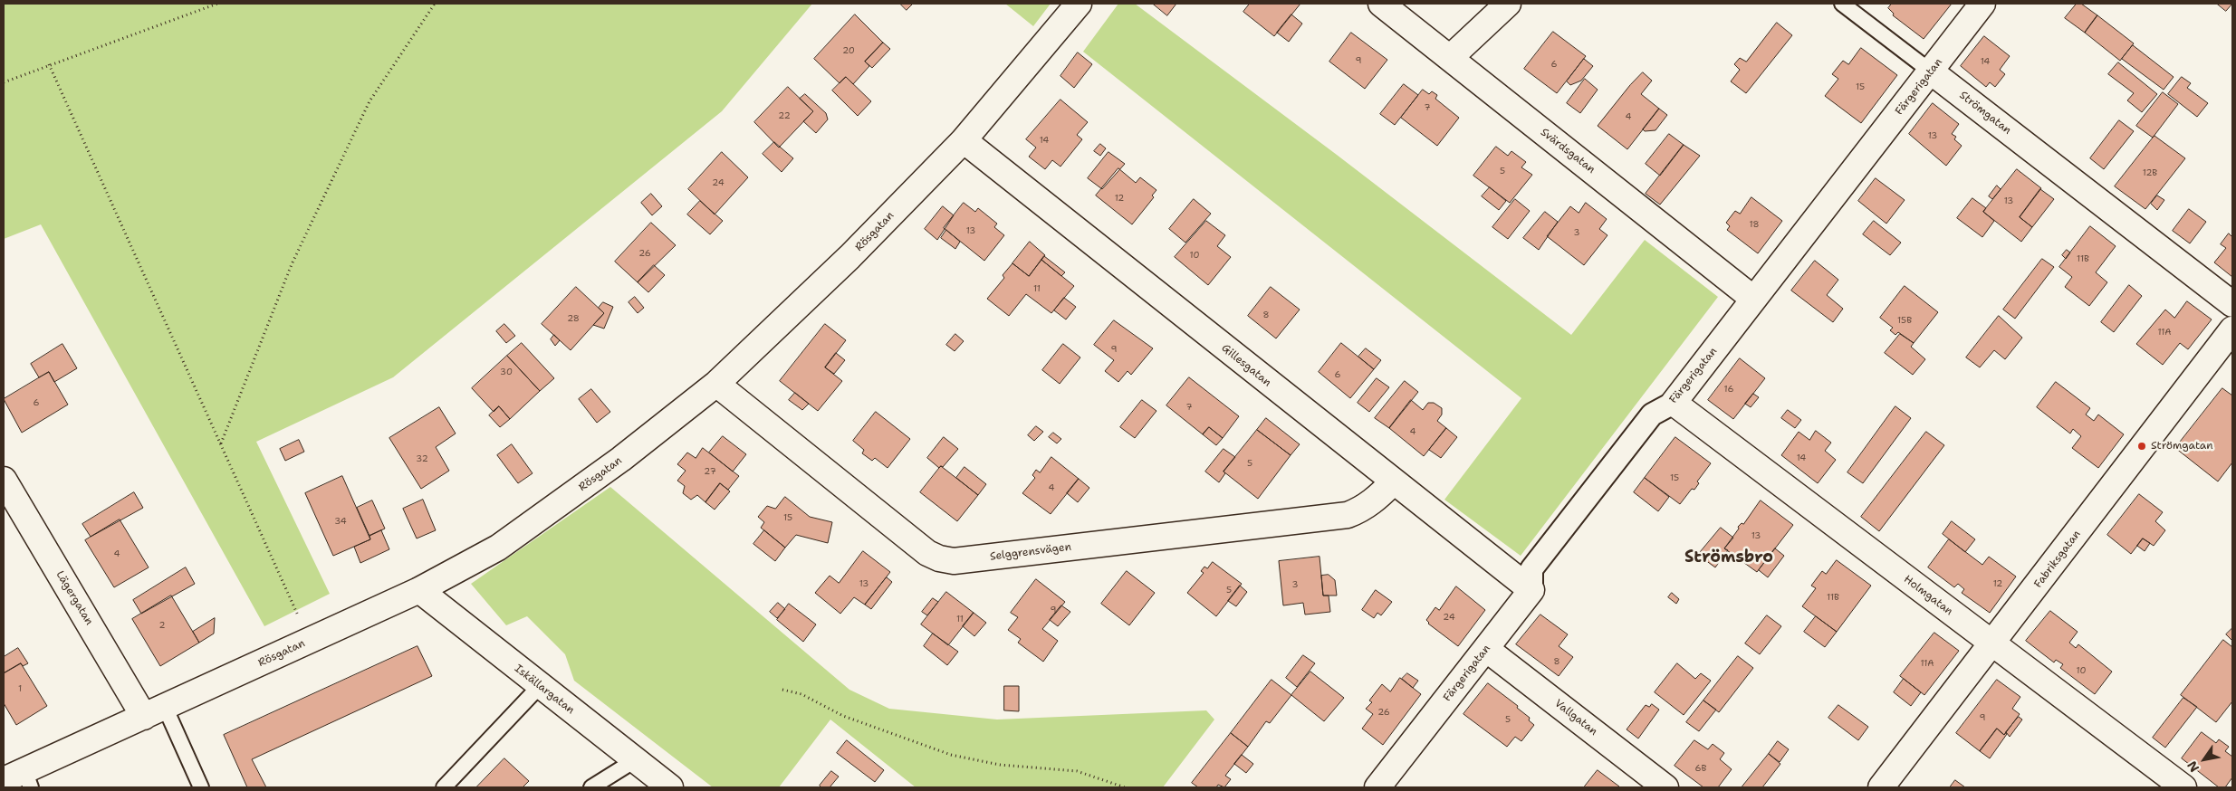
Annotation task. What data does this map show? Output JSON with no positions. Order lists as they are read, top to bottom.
{
  "streets": {
    "street": [
      "Färgerigatan",
      "Strömgatan",
      "Svärdsgatan",
      "Rösgatan",
      "Gillesgatan",
      "Selggrensvägen",
      "Fabriksgatan",
      "Holmgatan",
      "Lägergatan",
      "Iskällargatan",
      "Vallgatan"
    ]
  },
  "crossings": [
    ["Färgerigatan", "Strömgatan"],
    ["Färgerigatan", "Svärdsgatan"],
    ["Färgerigatan", "Gillesgatan"],
    ["Färgerigatan", "Holmgatan"],
    ["Färgerigatan", "Vallgatan"],
    ["Rösgatan", "Gillesgatan"],
    ["Rösgatan", "Selggrensvägen"],
    ["Rösgatan", "Lägergatan"],
    ["Rösgatan", "Iskällargatan"],
    ["Gillesgatan", "Selggrensvägen"],
    ["Fabriksgatan", "Holmgatan"]
  ],
  "districts": ["Strömsbro"],
  "places": ["Strömgatan"],
  "house_numbers": [
    "20",
    "9",
    "14",
    "6",
    "15",
    "7",
    "22",
    "4",
    "13",
    "14",
    "5",
    "12B",
    "24",
    "12",
    "13",
    "18",
    "13",
    "3",
    "26",
    "10",
    "11B",
    "11",
    "8",
    "28",
    "15B",
    "11A",
    "9",
    "30",
    "6",
    "16",
    "6",
    "7",
    "4",
    "14",
    "32",
    "5",
    "27",
    "15",
    "4",
    "15",
    "34",
    "13",
    "4",
    "13",
    "12",
    "3",
    "5",
    "11B",
    "9",
    "24",
    "11",
    "2",
    "8",
    "11A",
    "10",
    "1",
    "26",
    "9",
    "5",
    "6B"
  ],
  "north": "bottom left"
}
